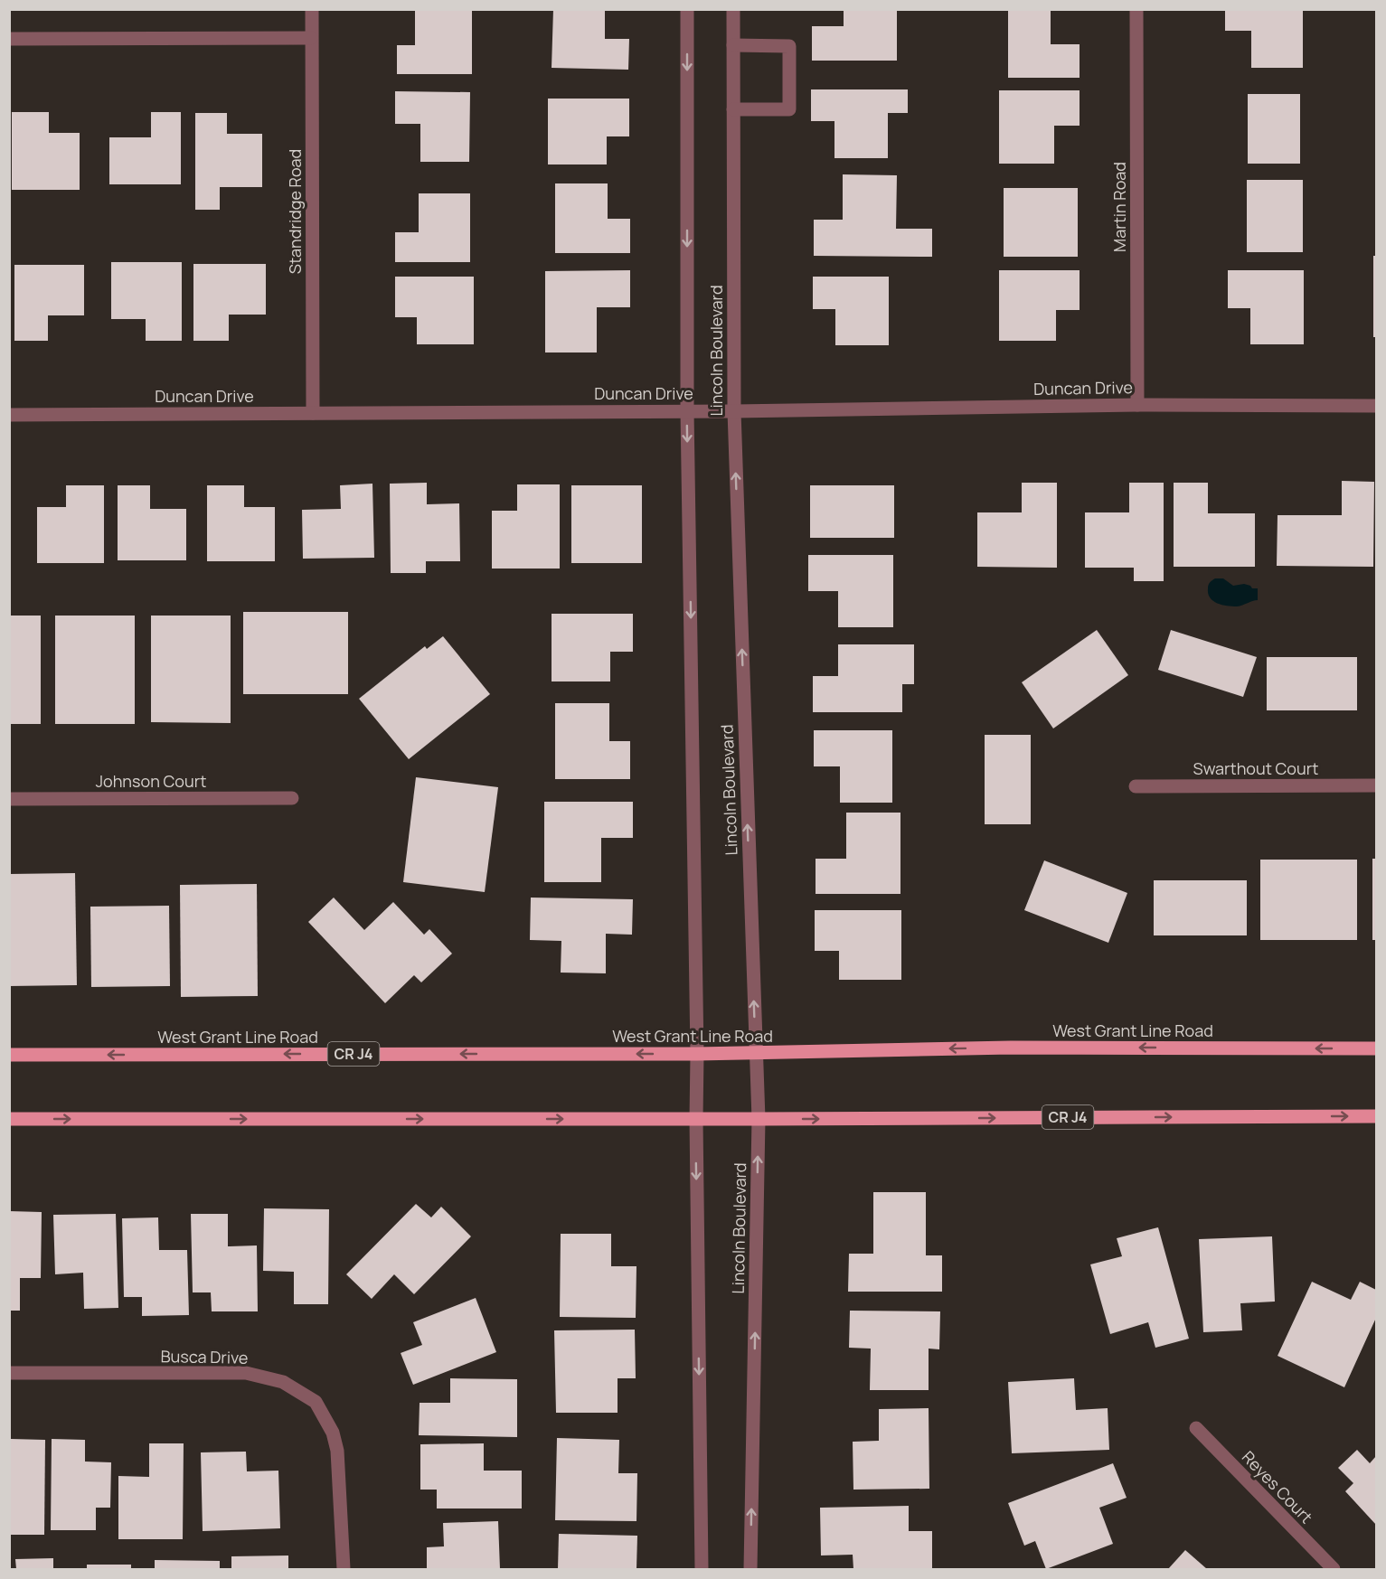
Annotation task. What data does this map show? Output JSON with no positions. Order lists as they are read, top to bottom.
{
  "streets": {
    "main road": ["West Grant Line Road", "CR J4"],
    "street": [
      "Martin Road",
      "Standridge Road",
      "Lincoln Boulevard",
      "Duncan Drive",
      "Swarthout Court",
      "Johnson Court",
      "Busca Drive",
      "Reyes Court"
    ]
  },
  "crossings": [
    ["Martin Road", "Duncan Drive"],
    ["Standridge Road", "Duncan Drive"],
    ["Lincoln Boulevard", "Duncan Drive"],
    ["Lincoln Boulevard", "West Grant Line Road"],
    ["Lincoln Boulevard", "CR J4"]
  ]
}
